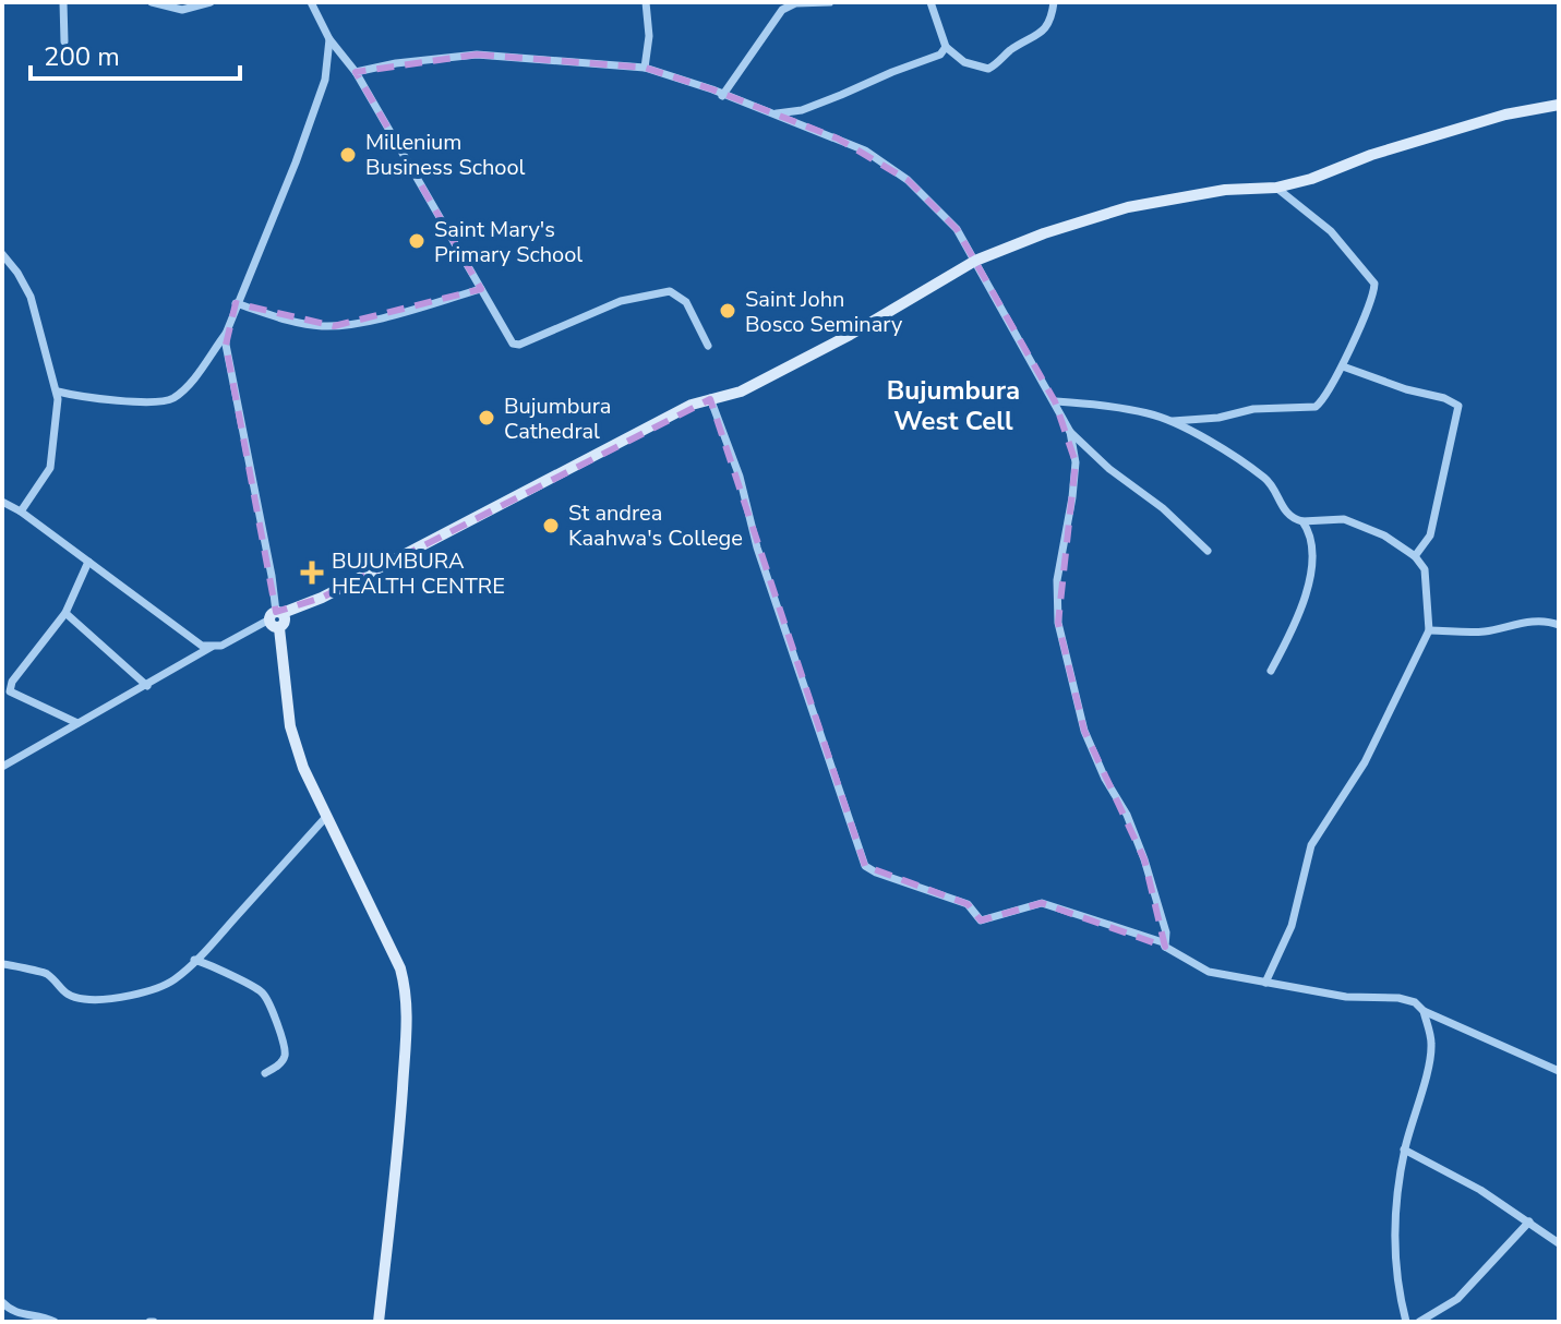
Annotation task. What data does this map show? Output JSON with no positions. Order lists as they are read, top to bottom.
{
  "districts": ["Bujumbura West Cell"],
  "places": {
    "other": [
      "Millenium Business School",
      "Saint Mary's Primary School",
      "Saint John Bosco Seminary",
      "Bujumbura Cathedral",
      "St andrea Kaahwa's College"
    ],
    "health": ["BUJUMBURA HEALTH CENTRE"]
  },
  "scale_bar": "200 m"
}
